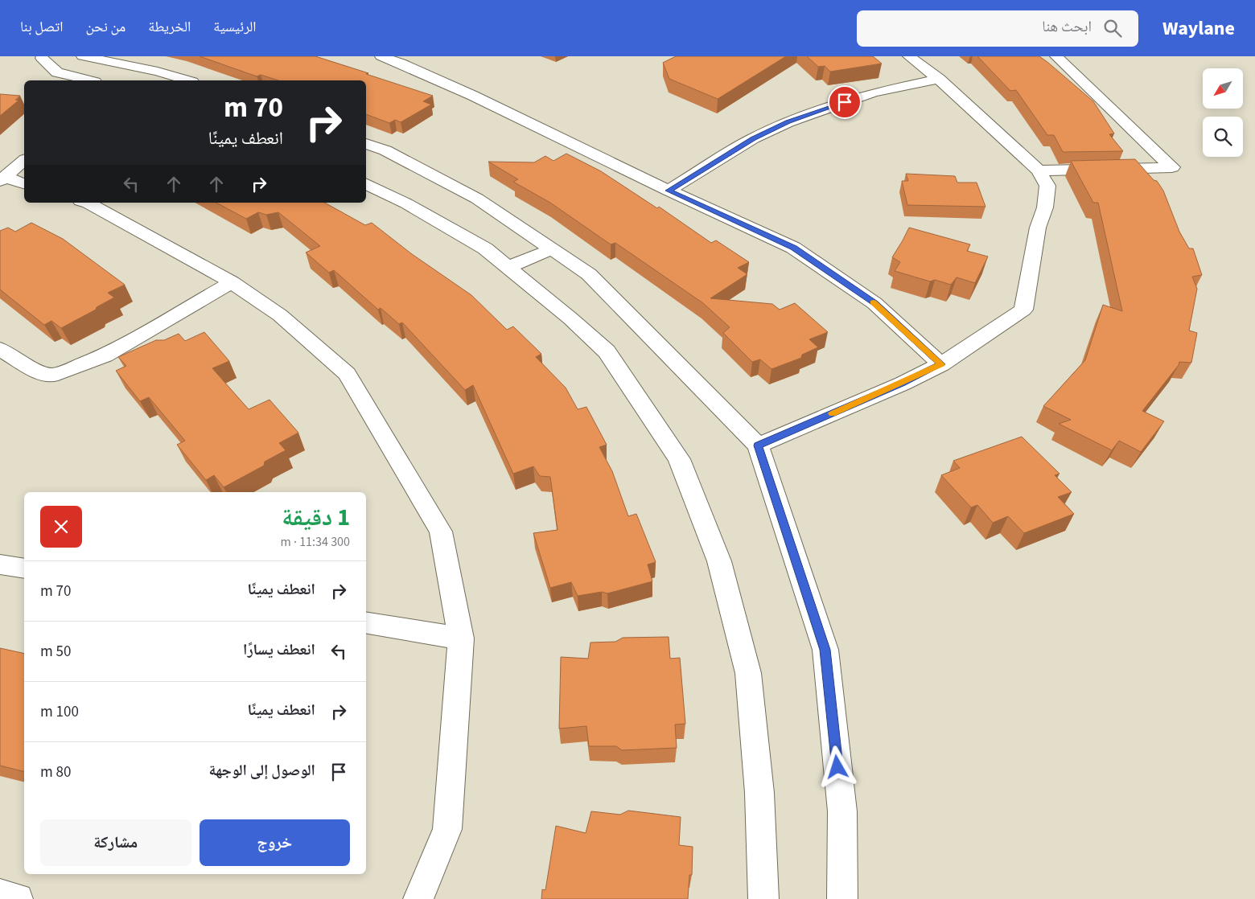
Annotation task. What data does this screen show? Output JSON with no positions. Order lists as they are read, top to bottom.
{
  "north": "bottom left",
  "page": {
    "header": "Waylane",
    "search": "ابحث هنا",
    "nav": [
      "الرئيسية",
      "الخريطة",
      "من نحن",
      "اتصل بنا"
    ],
    "turn": ["70 m", "انعطف يمينًا"],
    "heading": ["1 دقيقة", "300 m · 11:34"],
    "list": [
      {
        "name": "انعطف يمينًا",
        "value": "70 m"
      },
      {
        "name": "انعطف يسارًا",
        "value": "50 m"
      },
      {
        "name": "انعطف يمينًا",
        "value": "100 m"
      },
      {
        "name": "الوصول إلى الوجهة",
        "value": "80 m"
      }
    ],
    "buttons": ["خروج", "مشاركة"]
  }
}
